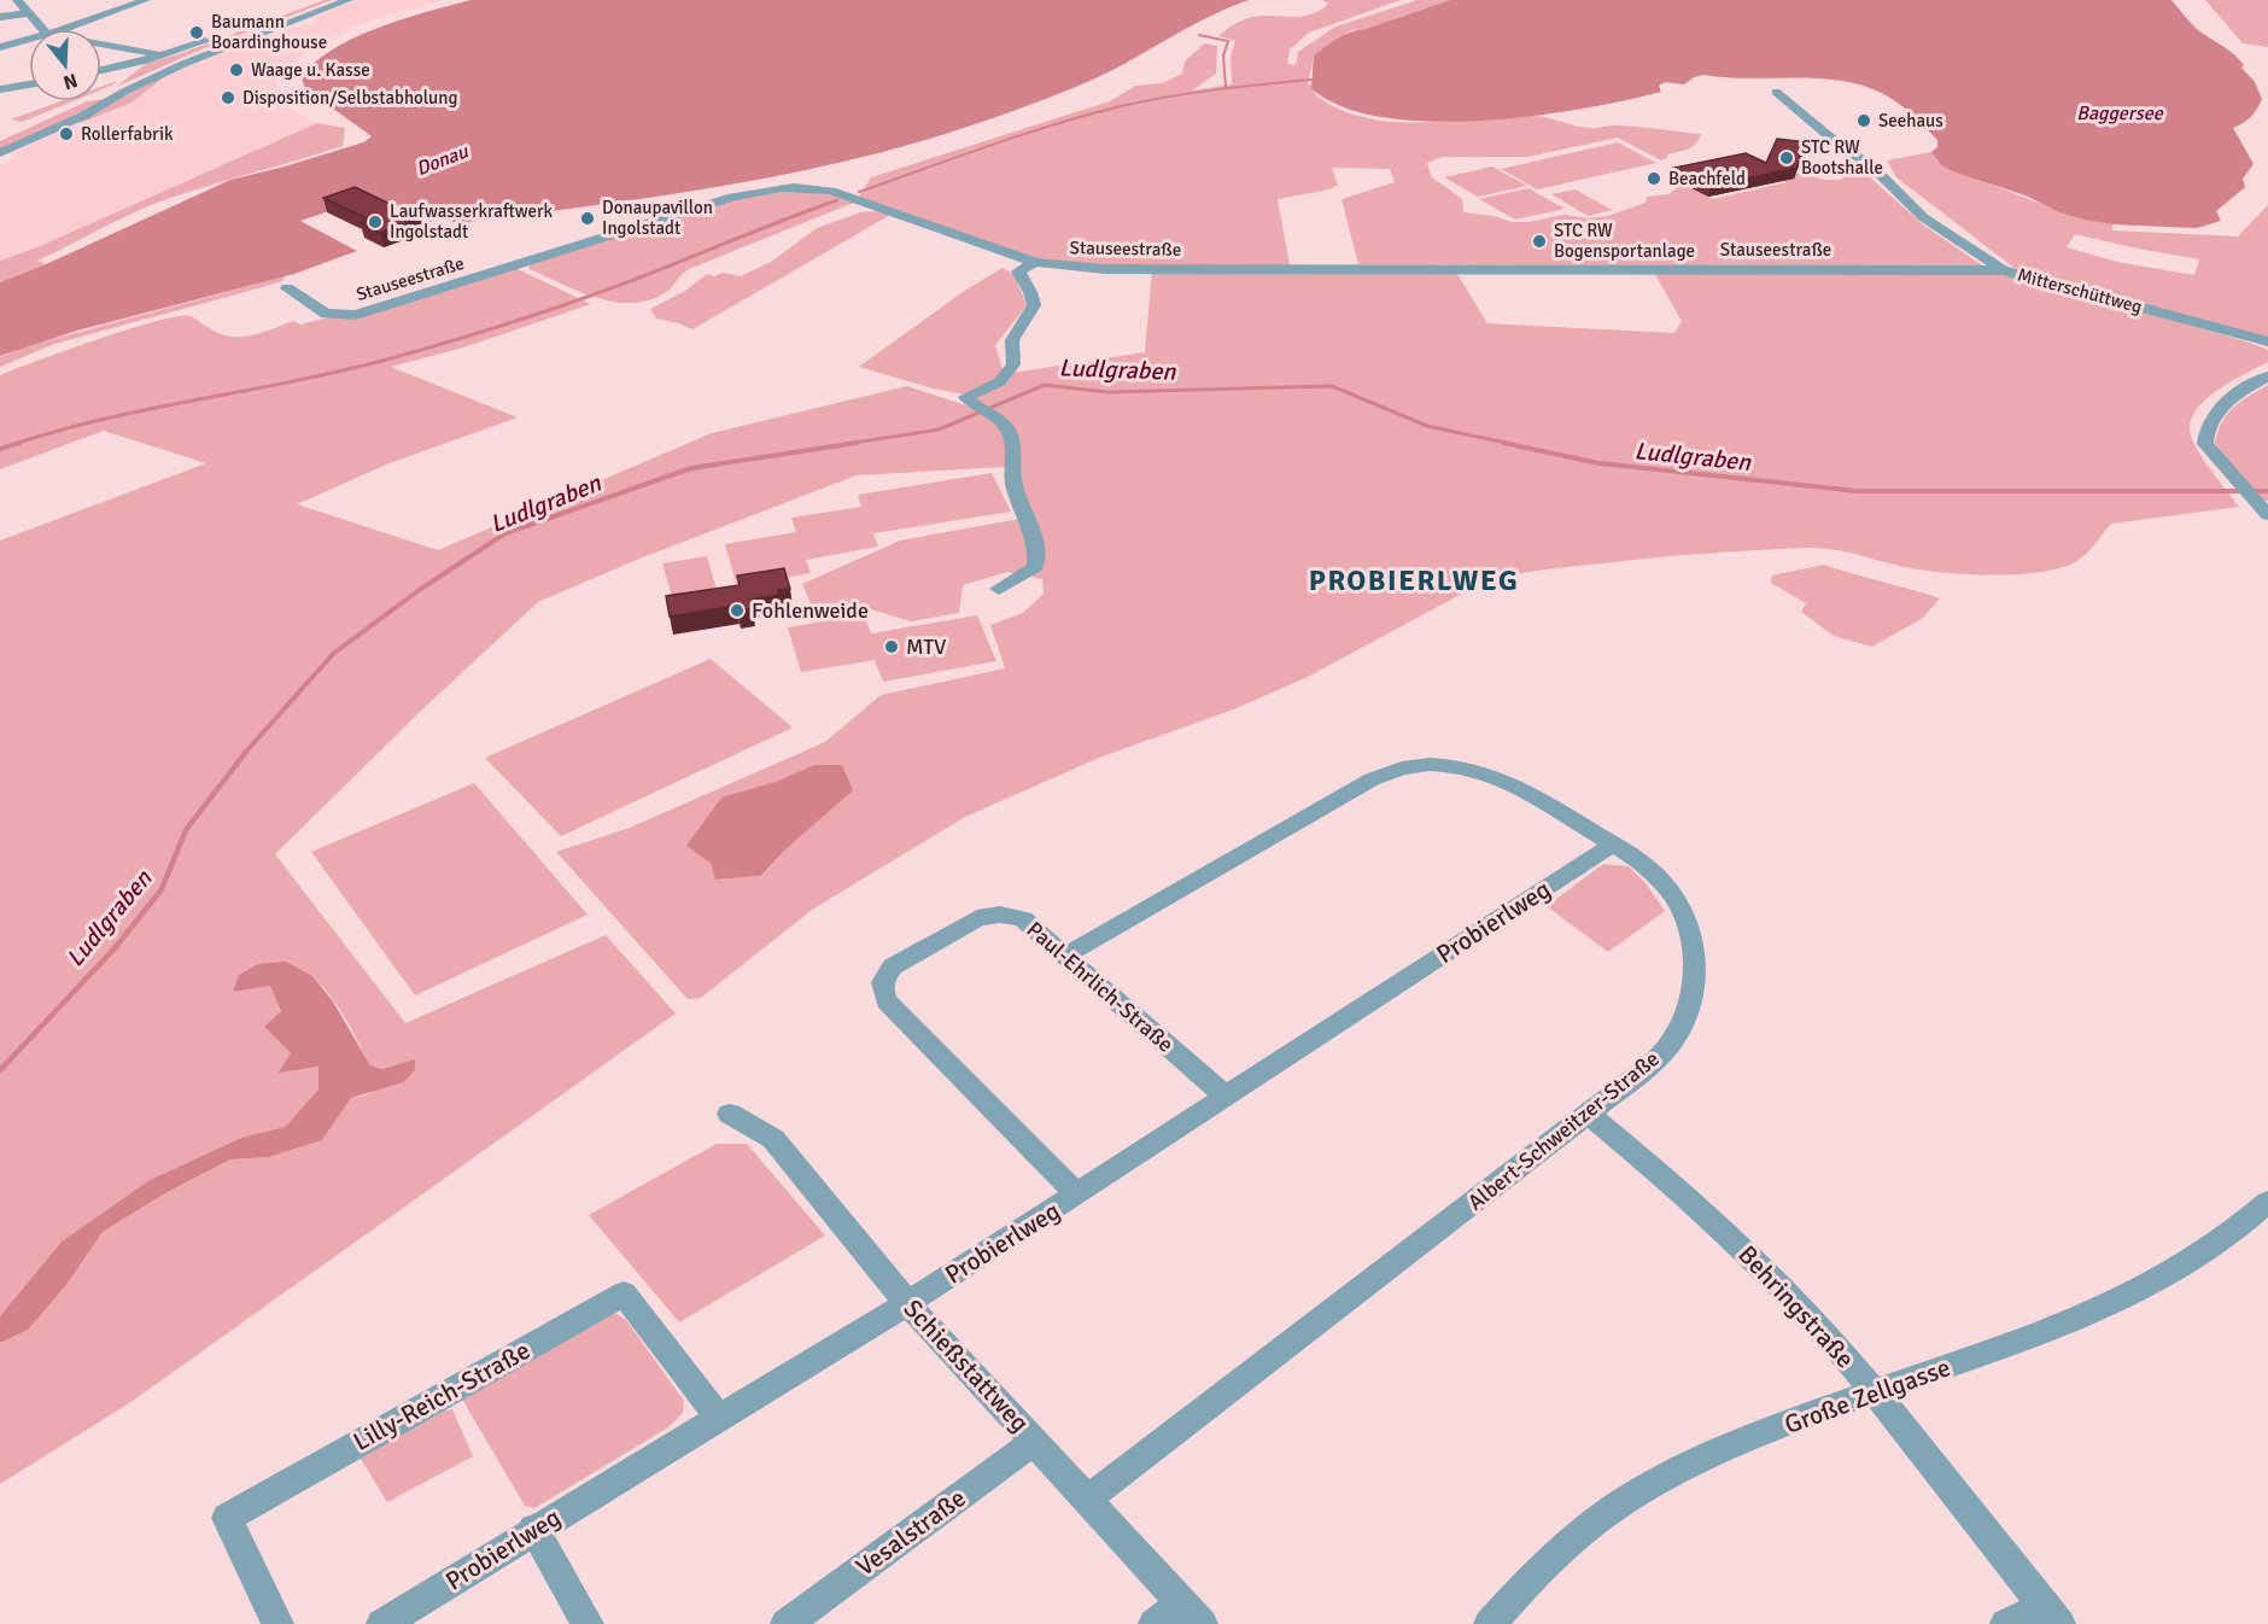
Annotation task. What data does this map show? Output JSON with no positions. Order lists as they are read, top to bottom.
{
  "streets": {
    "street": [
      "Stauseestraße",
      "Mitterschüttweg",
      "Probierlweg",
      "Paul-Ehrlich-Straße",
      "Albert-Schweitzer-Straße",
      "Behringstraße",
      "Schießstattweg",
      "Lilly-Reich-Straße",
      "Große Zellgasse",
      "Vesalstraße"
    ]
  },
  "crossings": [
    ["Stauseestraße", "Mitterschüttweg"],
    ["Probierlweg", "Paul-Ehrlich-Straße"],
    ["Probierlweg", "Albert-Schweitzer-Straße"],
    ["Probierlweg", "Schießstattweg"],
    ["Probierlweg", "Lilly-Reich-Straße"],
    ["Paul-Ehrlich-Straße", "Albert-Schweitzer-Straße"],
    ["Albert-Schweitzer-Straße", "Behringstraße"],
    ["Albert-Schweitzer-Straße", "Schießstattweg"],
    ["Behringstraße", "Große Zellgasse"],
    ["Schießstattweg", "Vesalstraße"]
  ],
  "districts": ["PROBIERLWEG"],
  "water": ["Baggersee", "Donau", "Ludlgraben"],
  "places": [
    "Baumann Boardinghouse",
    "Waage u. Kasse",
    "Disposition/Selbstabholung",
    "Seehaus",
    "Rollerfabrik",
    "STC RW Bootshalle",
    "Beachfeld",
    "Donaupavillon Ingolstadt",
    "Laufwasserkraftwerk Ingolstadt",
    "STC RW Bogensportanlage",
    "Fohlenweide",
    "MTV"
  ],
  "north": "bottom"
}
